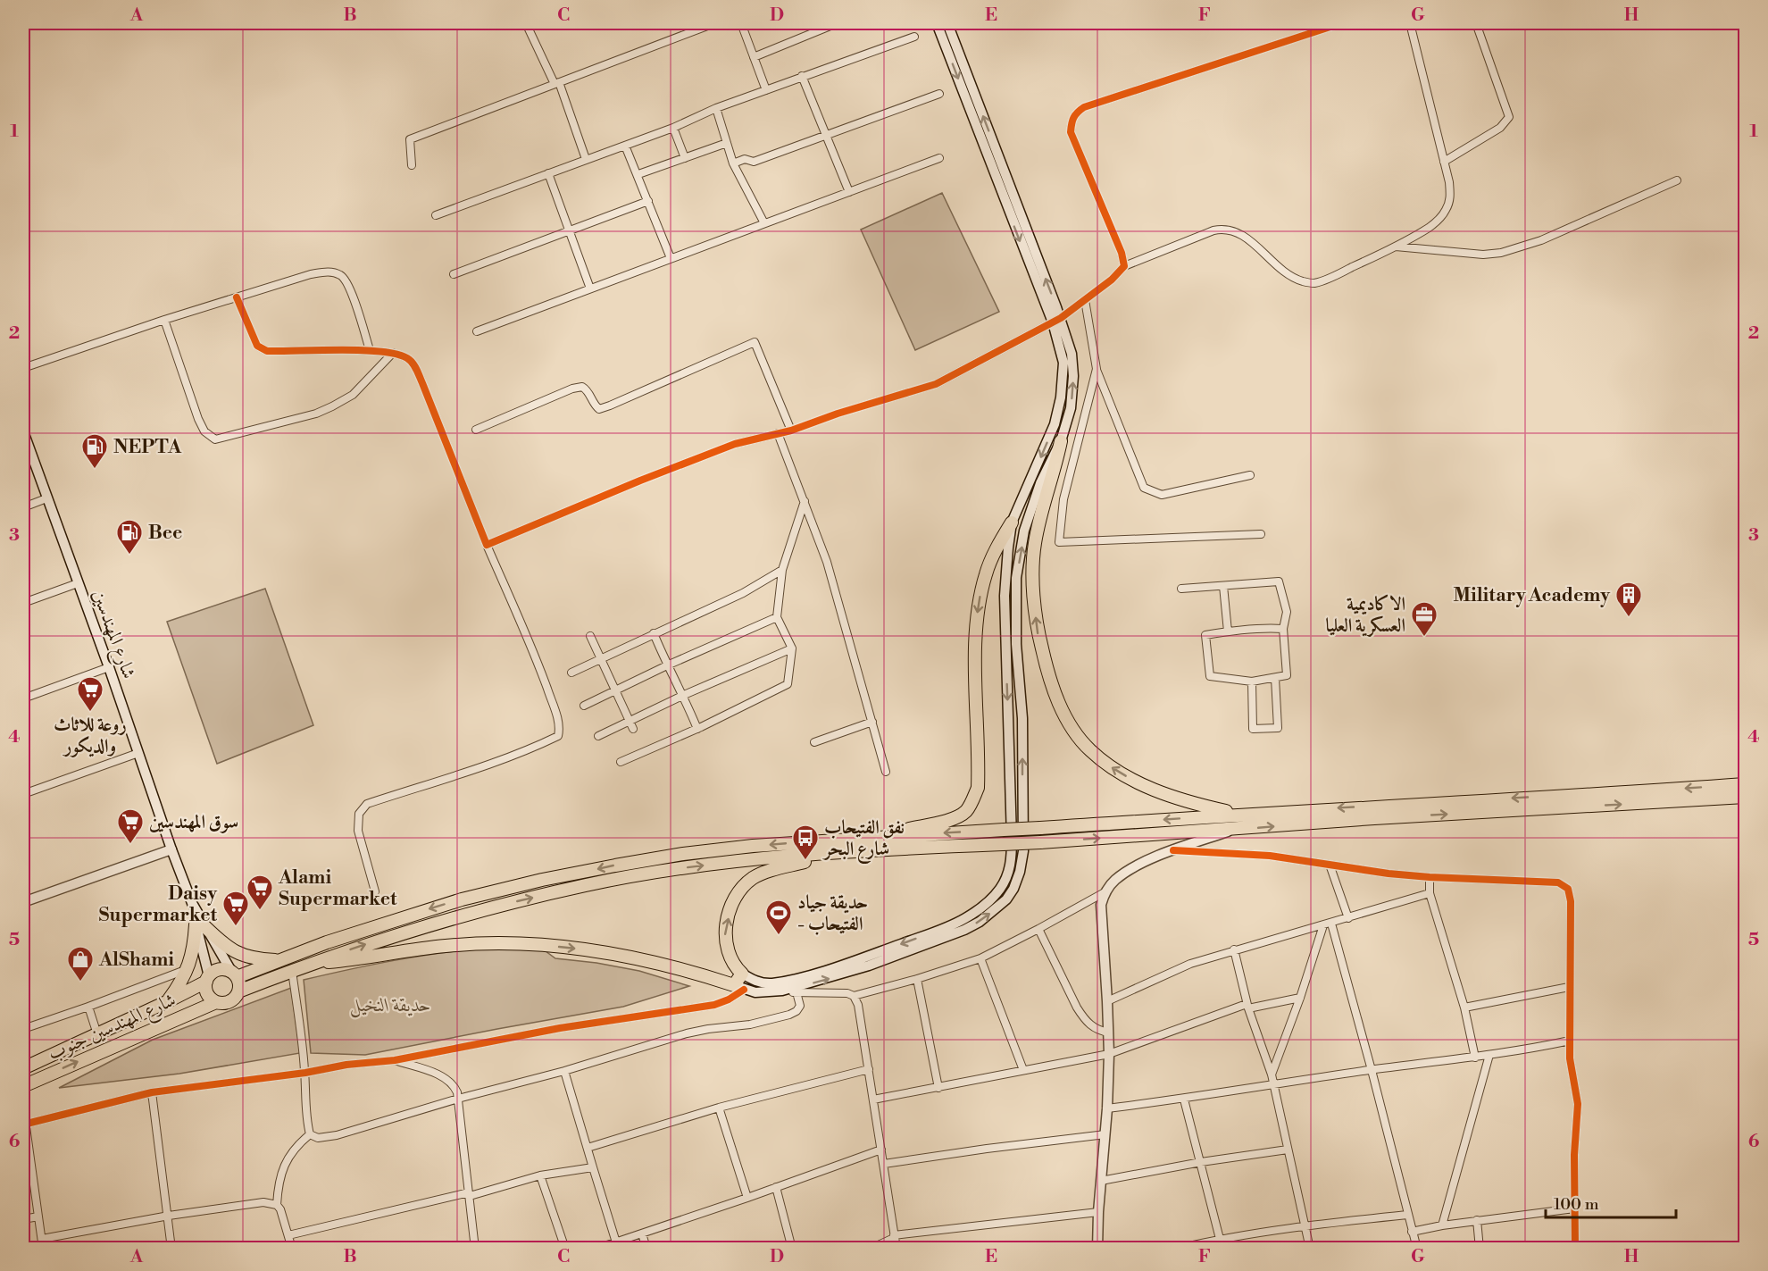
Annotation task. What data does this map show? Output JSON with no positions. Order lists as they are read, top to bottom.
{
  "streets": {
    "highway": ["شارع المهندسين جنوب"],
    "main road": ["شارع المهندسين"]
  },
  "crossings": [
    ["شارع المهندسين", "شارع المهندسين جنوب"]
  ],
  "parks": ["حديقة النخيل"],
  "places": {
    "fuel station": ["NEPTA", "Bee"],
    "building": ["Military Academy"],
    "office": ["الاكاديمية العسكرية العليا"],
    "supermarket": [
      "روعة للاثاث والديكور",
      "سوق المهندسين",
      "Alami Supermarket",
      "Daisy Supermarket"
    ],
    "bus stop": ["نفق الفتيحاب شارع البحر"],
    "sports": ["حديقة جياد - الفتيحاب"],
    "shop": ["AlShami"]
  },
  "scale_bar": "100 m",
  "grid": {
    "columns": [
      "A",
      "B",
      "C",
      "D",
      "E",
      "F",
      "G",
      "H"
    ],
    "rows": [
      "1",
      "2",
      "3",
      "4",
      "5",
      "6"
    ]
  }
}
